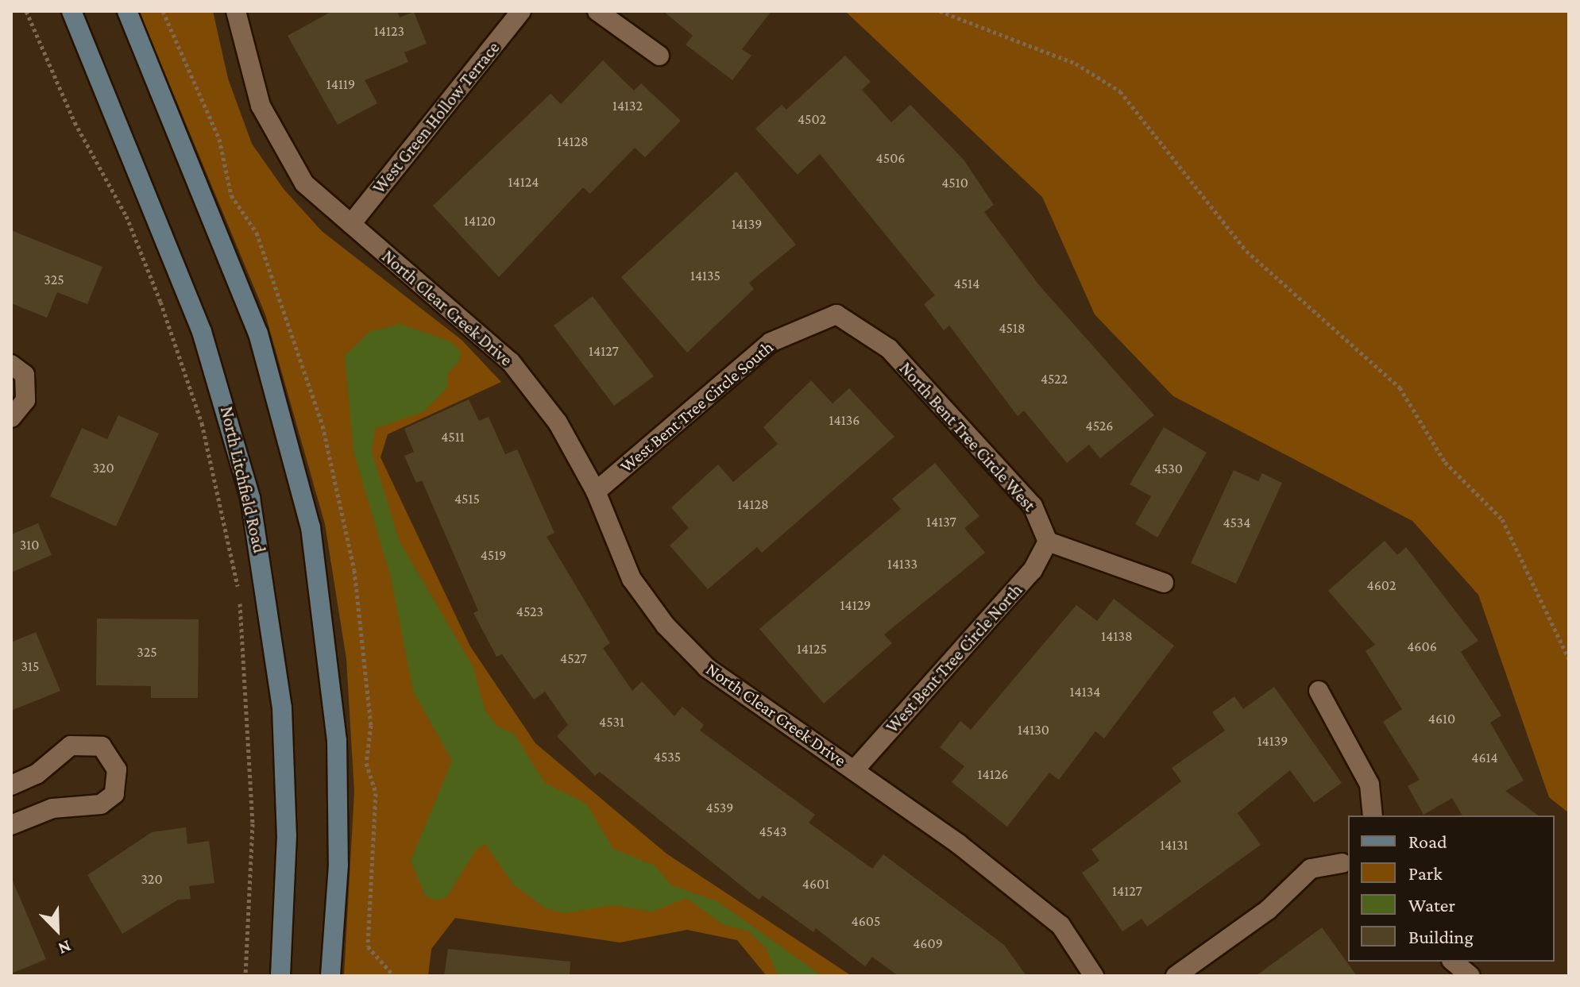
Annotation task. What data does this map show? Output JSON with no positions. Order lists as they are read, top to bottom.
{
  "streets": {
    "main road": ["North Litchfield Road"],
    "street": [
      "West Green Hollow Terrace",
      "North Clear Creek Drive",
      "West Bent Tree Circle South",
      "North Bent Tree Circle West",
      "West Bent Tree Circle North"
    ]
  },
  "crossings": [
    ["West Green Hollow Terrace", "North Clear Creek Drive"],
    ["North Clear Creek Drive", "West Bent Tree Circle South"],
    ["North Clear Creek Drive", "West Bent Tree Circle North"],
    ["West Bent Tree Circle South", "North Bent Tree Circle West"],
    ["North Bent Tree Circle West", "West Bent Tree Circle North"]
  ],
  "house_numbers": [
    "14123",
    "14119",
    "14132",
    "4502",
    "14128",
    "4506",
    "14124",
    "4510",
    "14120",
    "14139",
    "14135",
    "325",
    "4514",
    "4518",
    "14127",
    "4522",
    "14136",
    "4526",
    "4511",
    "320",
    "4530",
    "4515",
    "14128",
    "14137",
    "4534",
    "310",
    "4519",
    "14133",
    "4602",
    "14129",
    "4523",
    "14138",
    "4606",
    "14125",
    "325",
    "4527",
    "315",
    "14134",
    "4610",
    "4531",
    "14130",
    "14139",
    "4535",
    "4614",
    "14126",
    "4539",
    "4543",
    "14131",
    "320",
    "4601",
    "14127",
    "4605",
    "4609"
  ],
  "legend": [
    "Road",
    "Park",
    "Water",
    "Building"
  ],
  "north": "bottom right"
}
